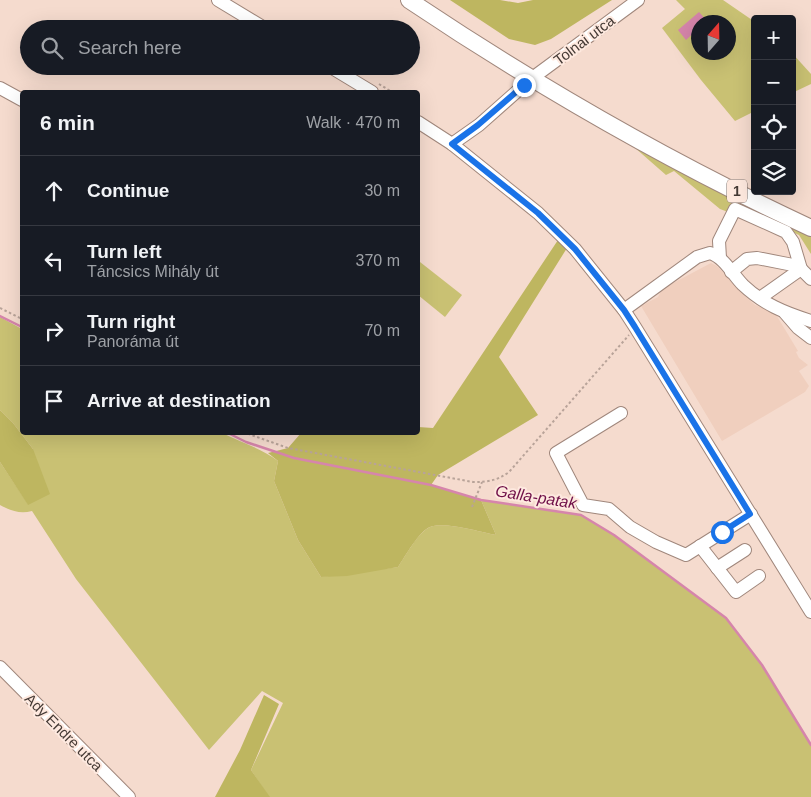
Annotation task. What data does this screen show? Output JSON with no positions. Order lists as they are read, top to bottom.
{
  "streets": {
    "main road": ["1"],
    "street": ["Tolnai utca", "Ady Endre utca"]
  },
  "crossings": [
    ["Tolnai utca", "1"]
  ],
  "water": ["Galla-patak"],
  "north": "top",
  "page": {
    "map_buttons": ["+", "−"],
    "search": "Search here",
    "heading": ["6 min", "Walk · 470 m"],
    "list": [
      ["Continue", "30 m"],
      ["Turn left", "Táncsics Mihály út", "370 m"],
      ["Turn right", "Panoráma út", "70 m"],
      "Arrive at destination"
    ]
  }
}
